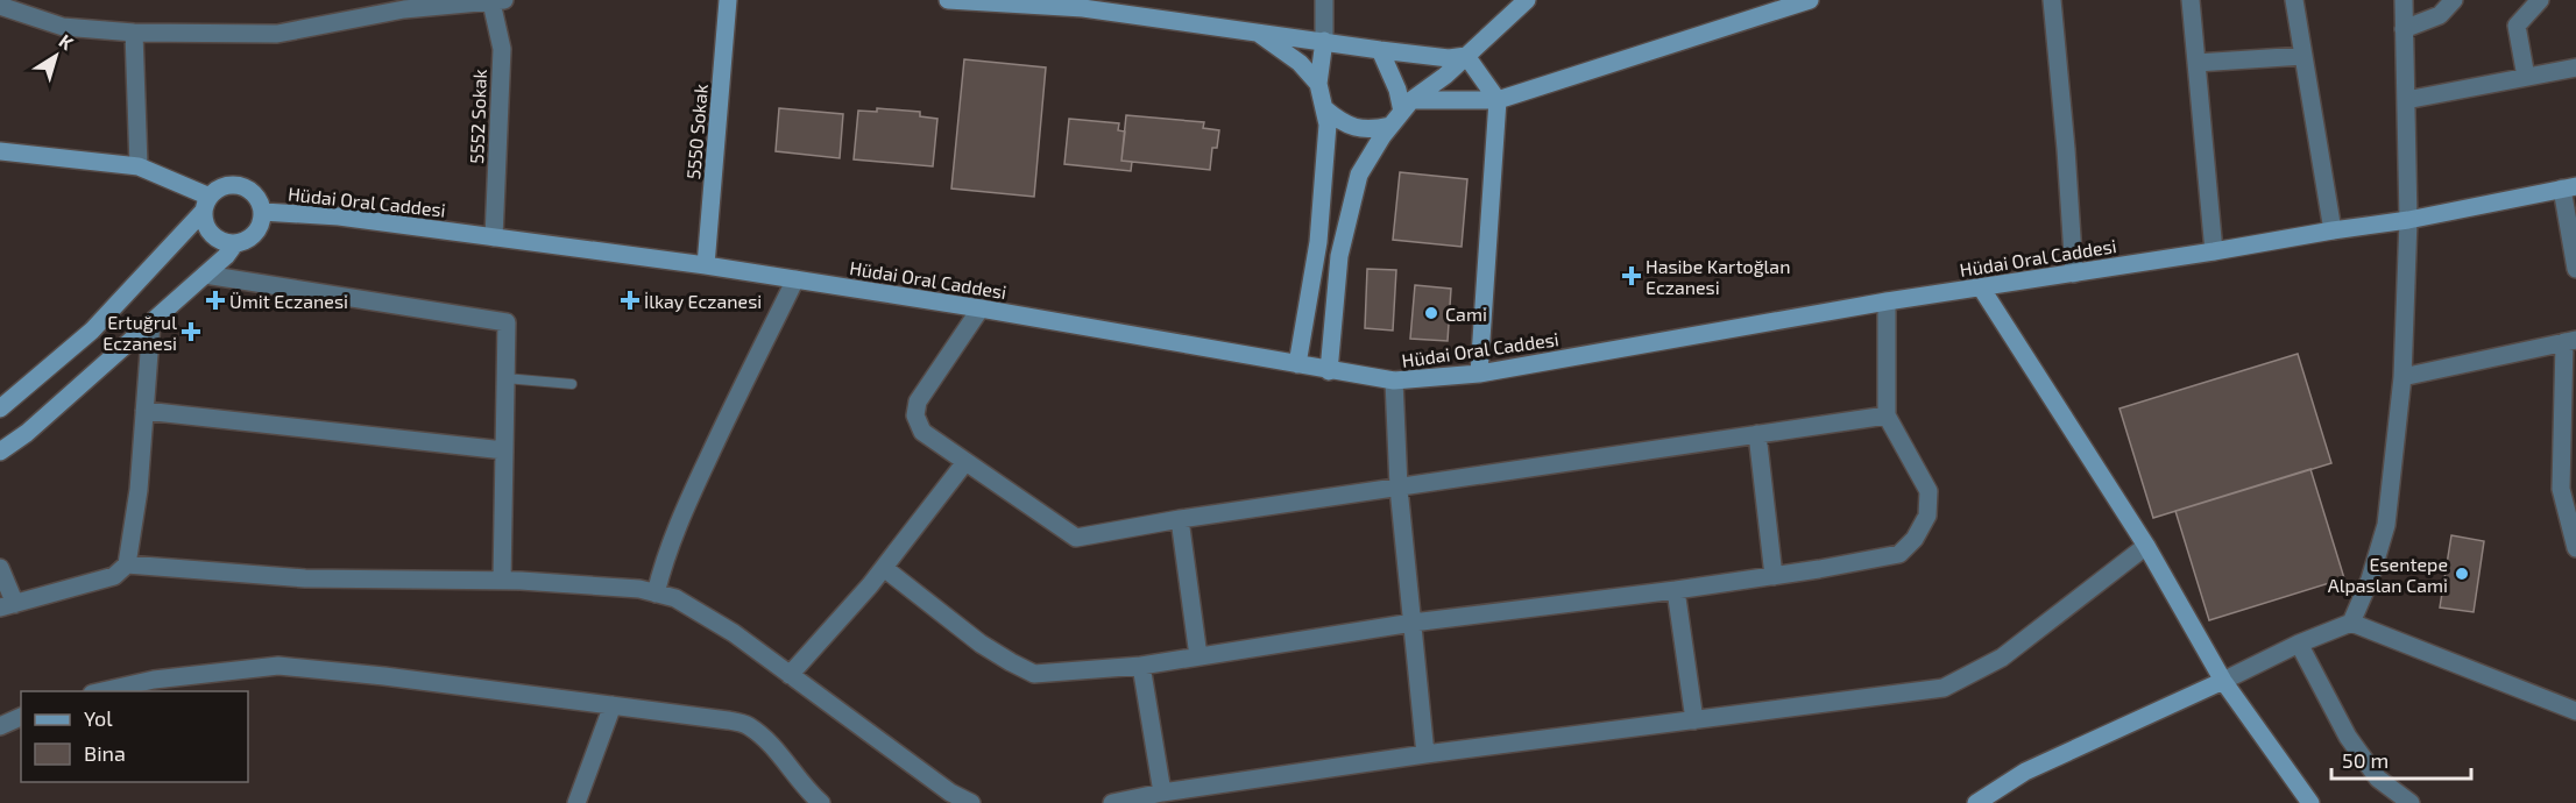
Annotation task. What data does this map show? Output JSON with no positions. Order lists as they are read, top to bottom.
{
  "streets": {
    "street": ["5552 Sokak", "5550 Sokak", "Hüdai Oral Caddesi"]
  },
  "crossings": [
    ["5552 Sokak", "Hüdai Oral Caddesi"],
    ["5550 Sokak", "Hüdai Oral Caddesi"]
  ],
  "places": {
    "health": [
      "Hasibe Kartoğlan Eczanesi",
      "Ümit Eczanesi",
      "İlkay Eczanesi",
      "Ertuğrul Eczanesi"
    ],
    "other": ["Cami", "Esentepe Alpaslan Cami"]
  },
  "legend": ["Yol", "Bina"],
  "scale_bar": "50 m",
  "north": "top right"
}
